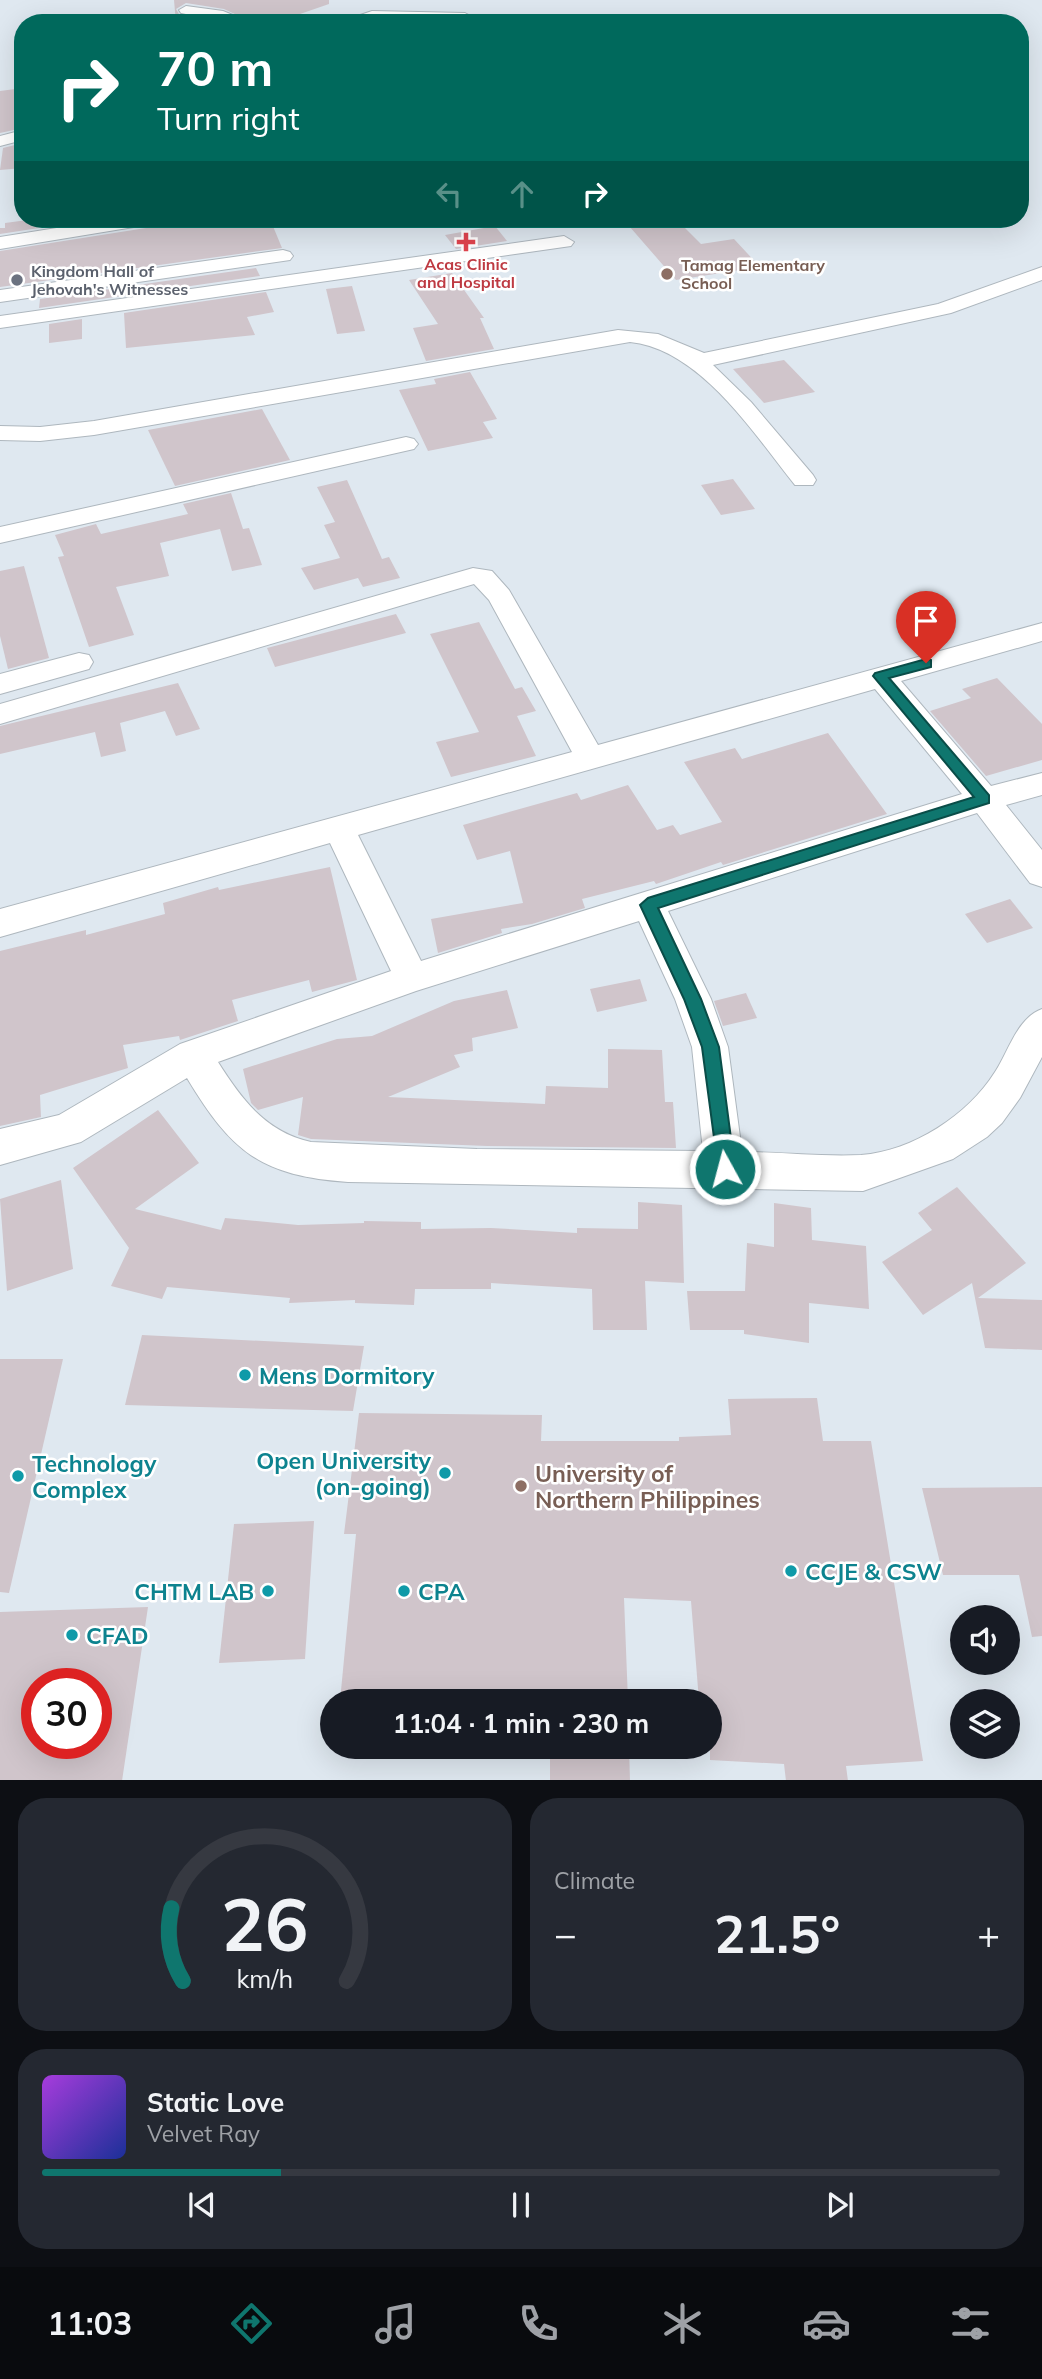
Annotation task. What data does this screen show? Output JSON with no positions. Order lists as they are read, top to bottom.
{
  "places": {
    "health": ["Acas Clinic and Hospital"],
    "other": [
      "Tamag Elementary School",
      "Kingdom Hall of Jehovah's Witnesses",
      "Mens Dormitory",
      "Open University (on-going)",
      "Technology Complex",
      "University of Northern Philippines",
      "CCJE & CSW",
      "CHTM LAB",
      "CPA",
      "CFAD"
    ]
  },
  "page": {
    "turn": ["70 m", "Turn right"],
    "limit": "30",
    "trip": "11:04 · 1 min · 230 m",
    "tile": "Climate",
    "heat": ["−", "21.5°", "+"],
    "song": ["Static Love", "Velvet Ray"],
    "tabs": "11:03",
    "gauge": ["26", "km/h"]
  }
}
